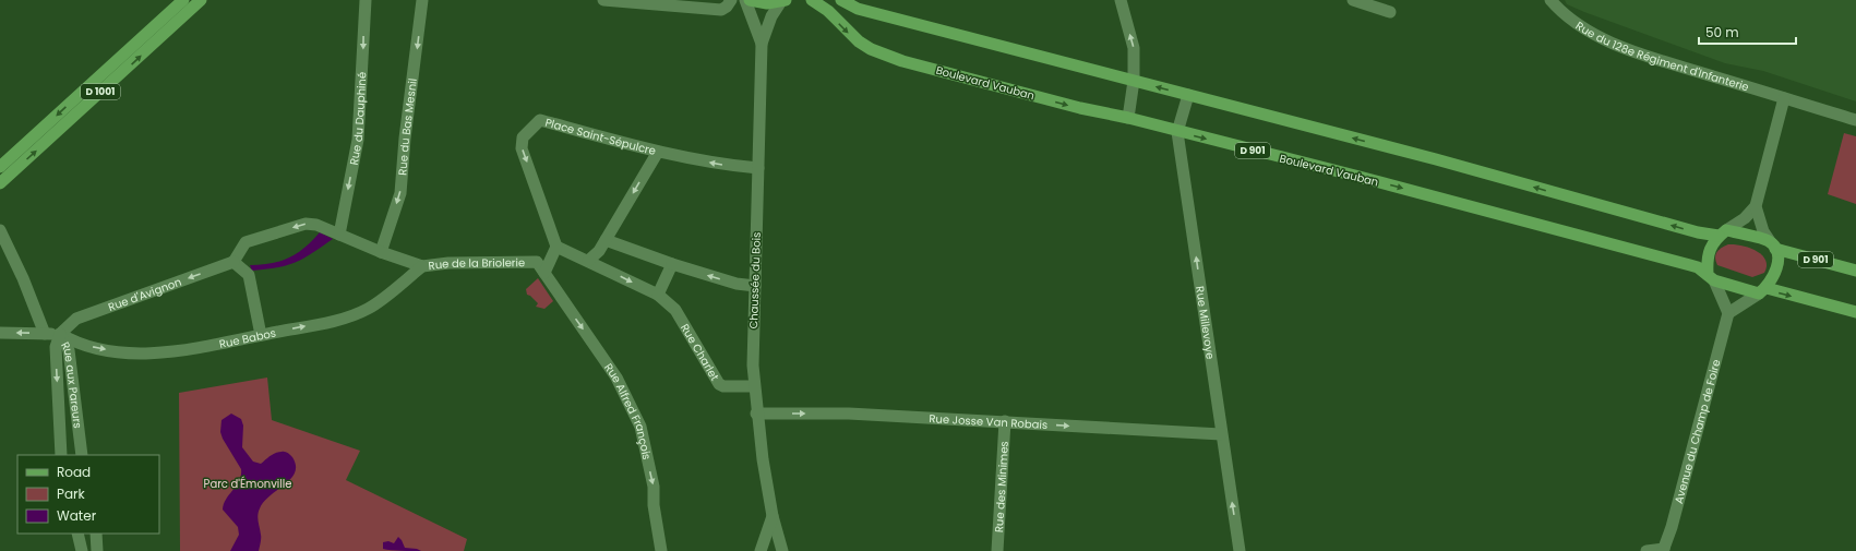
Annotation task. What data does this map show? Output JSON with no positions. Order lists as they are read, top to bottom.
{
  "streets": {
    "main road": ["Boulevard Vauban", "D 1001", "D 901"],
    "street": [
      "Rue du 128e Régiment d'Infanterie",
      "Rue du Dauphiné",
      "Rue du Bas Mesnil",
      "Place Saint-Sépulcre",
      "Rue de la Briolerie",
      "Chaussée du Bois",
      "Rue d'Avignon",
      "Rue Millevoye",
      "Rue Babos",
      "Rue Charlet",
      "Rue aux Pareurs",
      "Rue Alfred François",
      "Rue Josse Van Robais",
      "Avenue du Champ de Foire",
      "Rue des Minimes"
    ]
  },
  "crossings": [
    ["Boulevard Vauban", "Rue Millevoye"],
    ["Rue du Dauphiné", "Rue de la Briolerie"],
    ["Rue du Bas Mesnil", "Rue de la Briolerie"],
    ["Rue de la Briolerie", "Rue d'Avignon"],
    ["Rue de la Briolerie", "Rue Babos"],
    ["Rue de la Briolerie", "Rue Alfred François"],
    ["Chaussée du Bois", "Rue Charlet"],
    ["Chaussée du Bois", "Rue Josse Van Robais"],
    ["Rue d'Avignon", "Rue Babos"],
    ["Rue d'Avignon", "Rue aux Pareurs"],
    ["Rue Millevoye", "Rue Josse Van Robais"],
    ["Rue Babos", "Rue aux Pareurs"],
    ["Rue Josse Van Robais", "Rue des Minimes"]
  ],
  "one_way": [
    "Rue du Dauphiné",
    "Rue du Bas Mesnil",
    "Rue d'Avignon",
    "Rue Millevoye",
    "Rue Babos",
    "Rue Alfred François",
    "Rue Josse Van Robais"
  ],
  "parks": ["Parc d'Émonville"],
  "legend": ["Road", "Park", "Water"],
  "scale_bar": "50 m"
}
